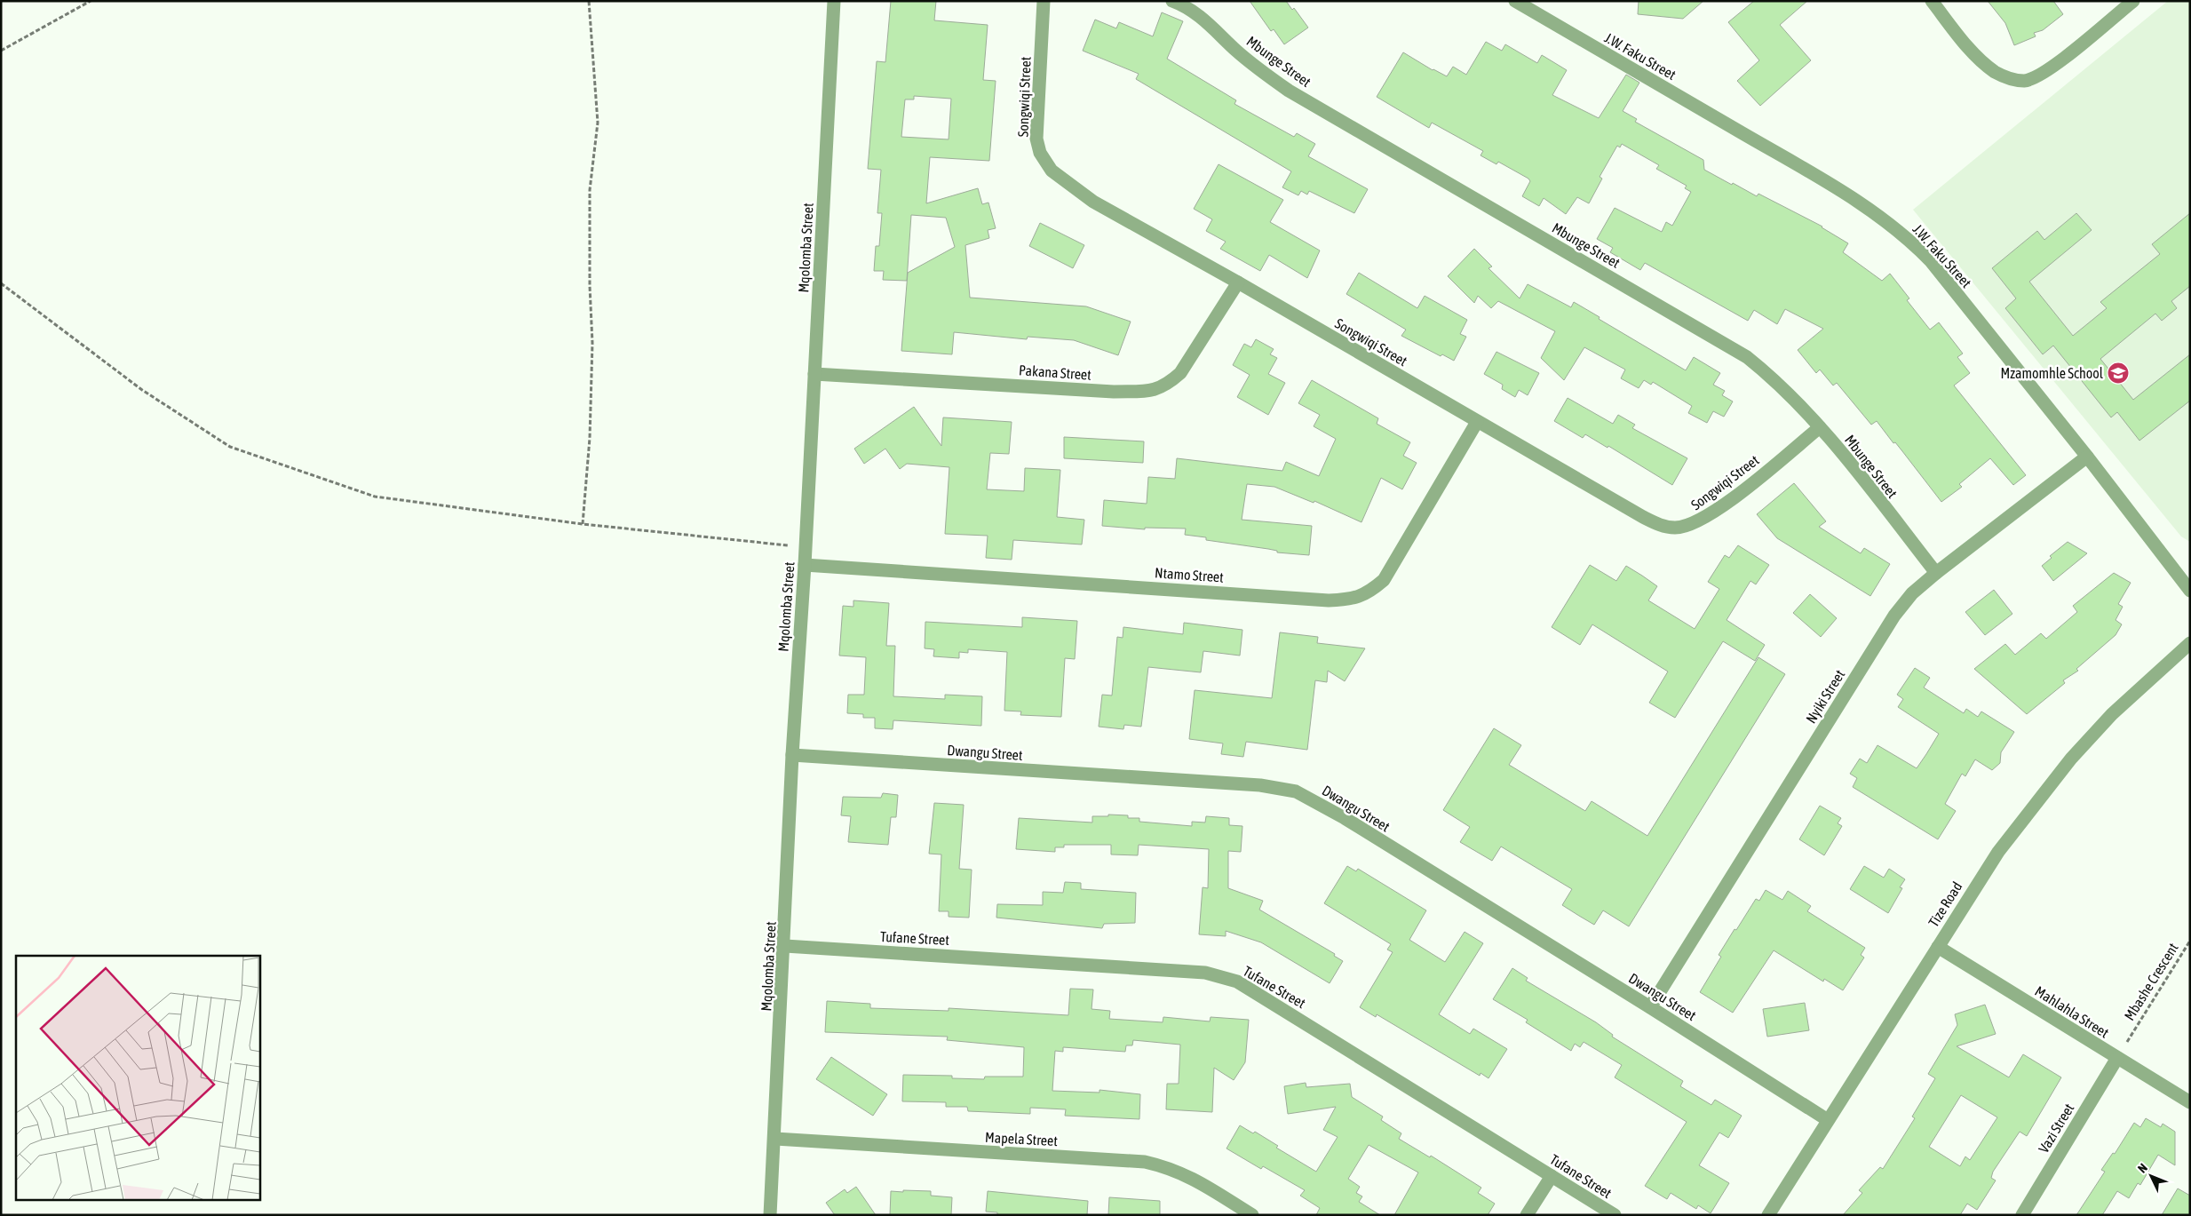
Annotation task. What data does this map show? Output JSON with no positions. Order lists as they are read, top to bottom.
{
  "streets": {
    "street": [
      "J.W. Faku Street",
      "Mbunge Street",
      "Songwiqi Street",
      "Mqolomba Street",
      "Pakana Street",
      "Ntamo Street",
      "Nyiki Street",
      "Dwangu Street",
      "Tize Road",
      "Tufane Street",
      "Mahlahla Street",
      "Vazi Street",
      "Mapela Street"
    ],
    "path": ["Mbashe Crescent"]
  },
  "crossings": [
    ["J.W. Faku Street", "Nyiki Street"],
    ["Mbunge Street", "Songwiqi Street"],
    ["Mbunge Street", "Nyiki Street"],
    ["Songwiqi Street", "Pakana Street"],
    ["Songwiqi Street", "Ntamo Street"],
    ["Mqolomba Street", "Pakana Street"],
    ["Mqolomba Street", "Ntamo Street"],
    ["Mqolomba Street", "Dwangu Street"],
    ["Mqolomba Street", "Tufane Street"],
    ["Mqolomba Street", "Mapela Street"],
    ["Nyiki Street", "Dwangu Street"],
    ["Dwangu Street", "Tize Road"],
    ["Tize Road", "Mahlahla Street"],
    ["Mbashe Crescent", "Mahlahla Street"],
    ["Mbashe Crescent", "Vazi Street"],
    ["Mahlahla Street", "Vazi Street"]
  ],
  "places": {
    "school or university": ["Mzamomhle School"]
  },
  "north": "top left"
}
